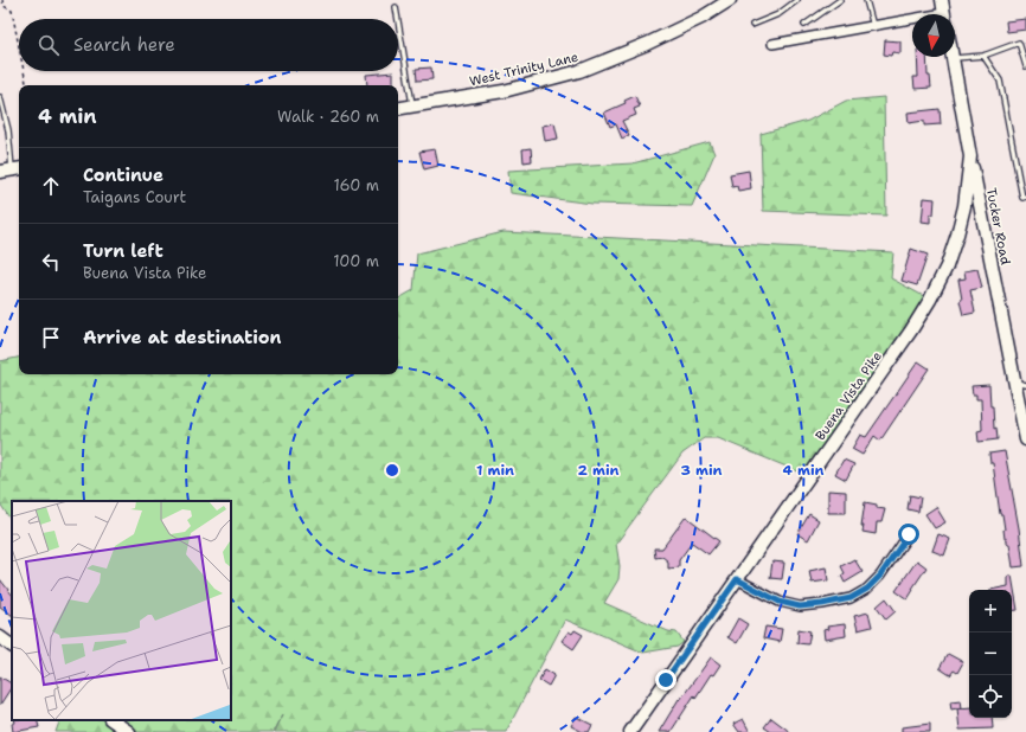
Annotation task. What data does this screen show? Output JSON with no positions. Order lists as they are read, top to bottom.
{
  "streets": {
    "main road": ["West Trinity Lane", "Tucker Road", "Buena Vista Pike"]
  },
  "crossings": [
    ["Tucker Road", "Buena Vista Pike"]
  ],
  "north": "bottom",
  "page": {
    "search": "Search here",
    "heading": ["4 min", "Walk · 260 m"],
    "list": [
      ["Continue", "Taigans Court", "160 m"],
      ["Turn left", "Buena Vista Pike", "100 m"],
      "Arrive at destination"
    ],
    "map_buttons": ["+", "−"]
  },
  "rings": [
    "1 min",
    "2 min",
    "3 min",
    "4 min"
  ]
}
